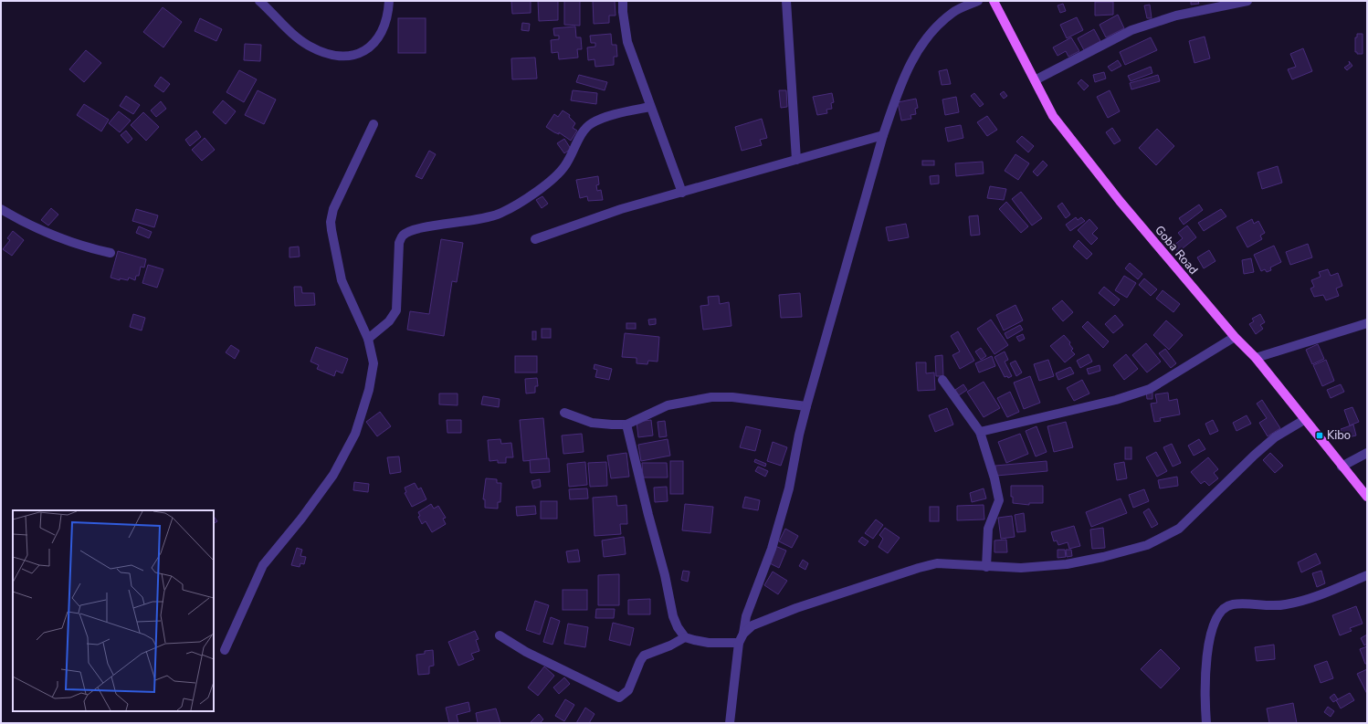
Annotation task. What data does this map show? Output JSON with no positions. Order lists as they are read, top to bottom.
{
  "streets": {
    "main road": ["Goba Road"]
  },
  "places": {
    "transit": ["Kibo"]
  }
}
